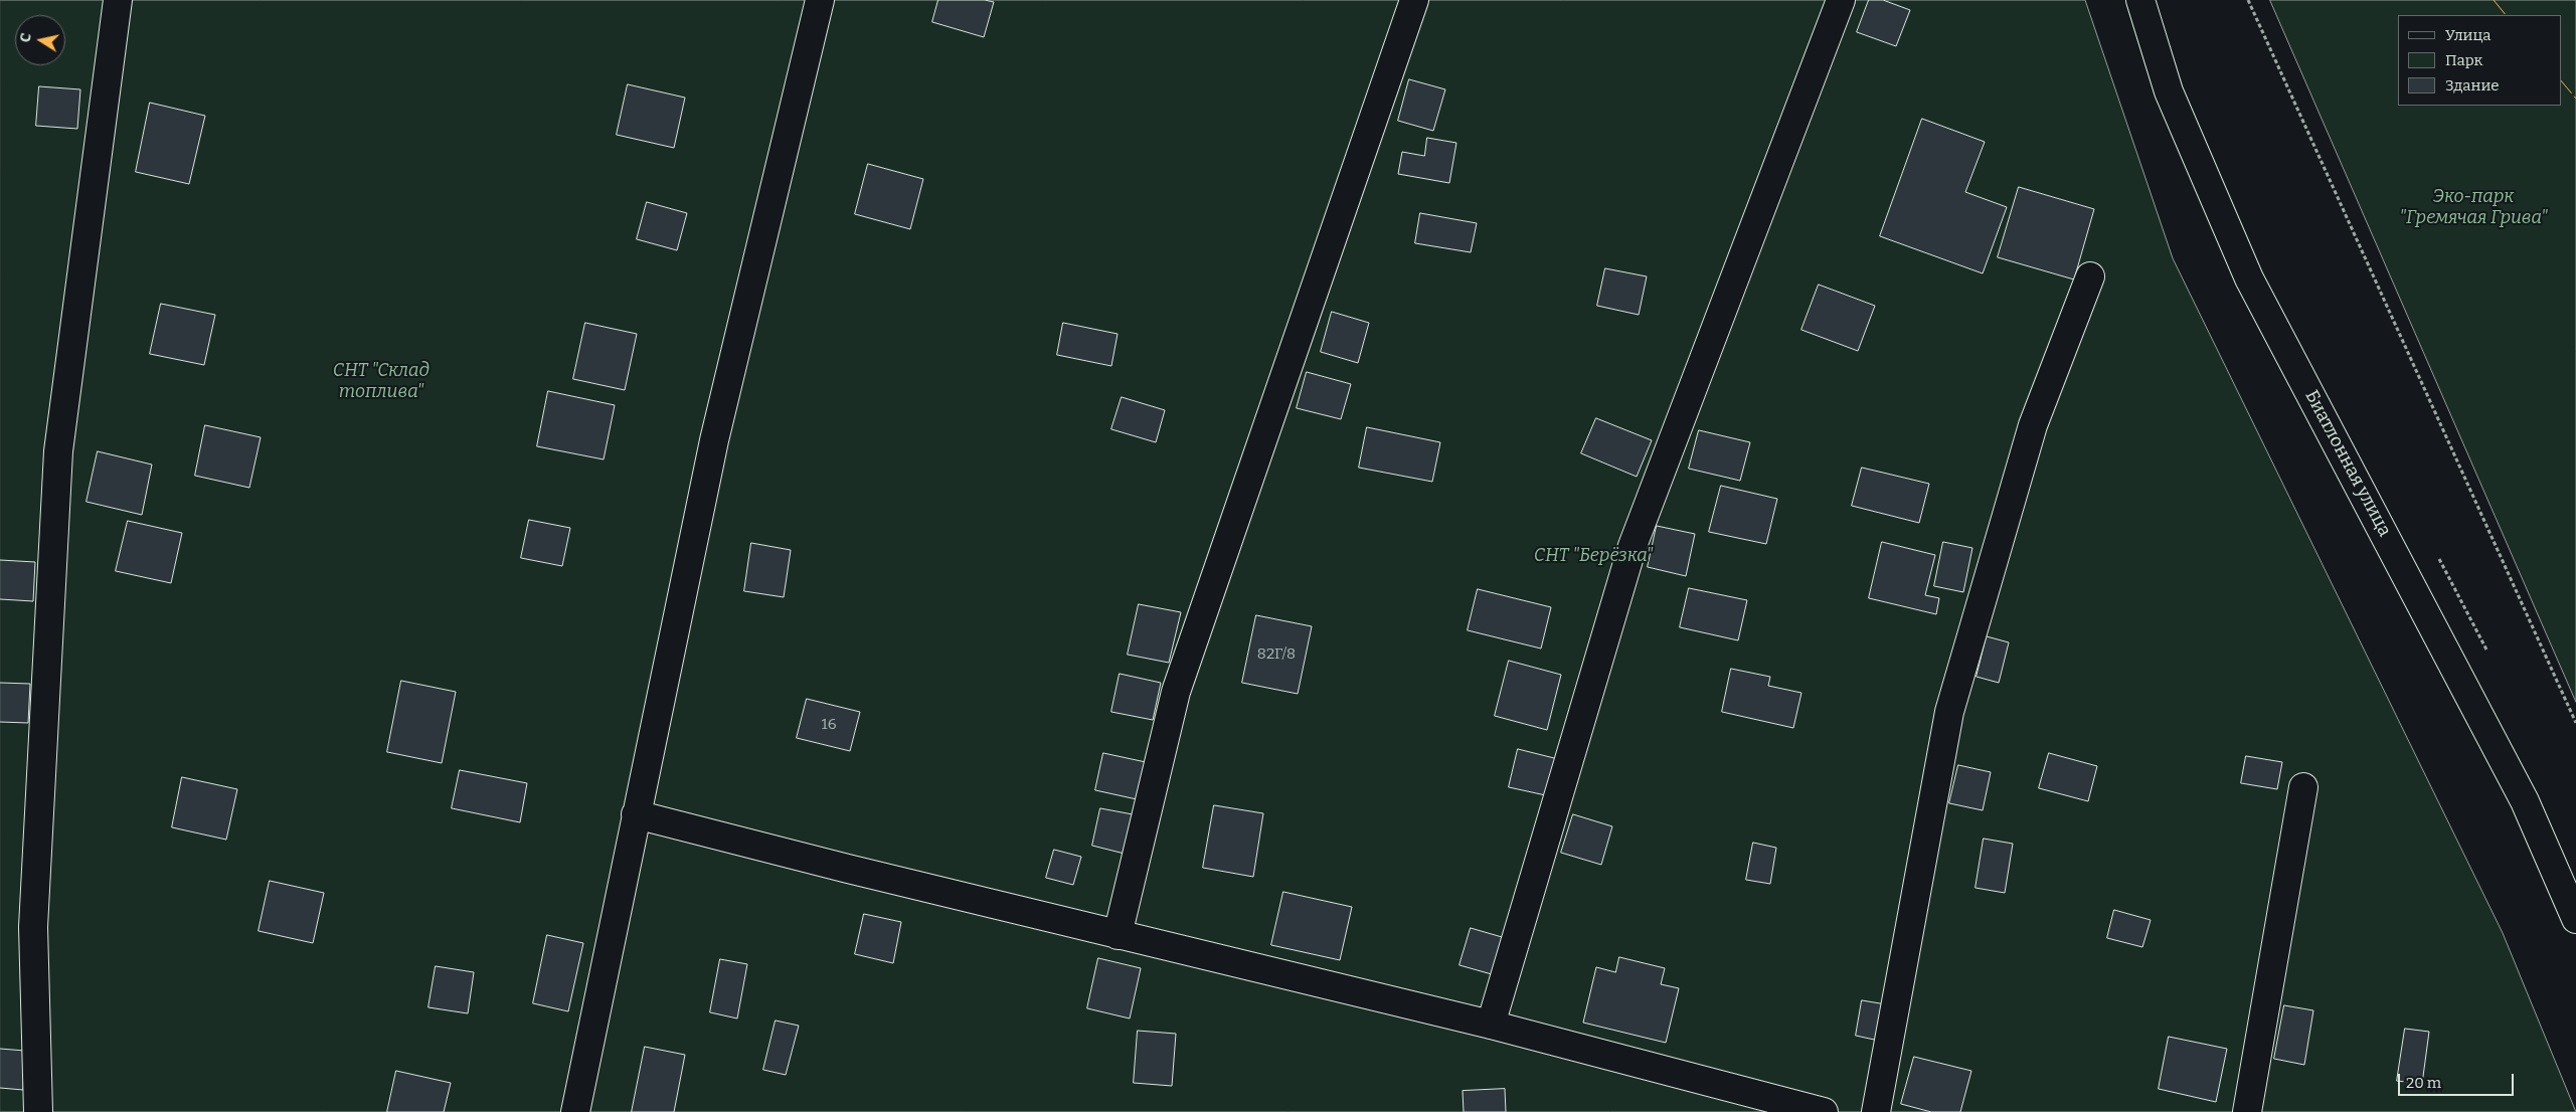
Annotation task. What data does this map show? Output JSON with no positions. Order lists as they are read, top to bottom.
{
  "streets": {
    "street": ["Биатлонная улица"]
  },
  "parks": ["Эко-парк \"Гремячая Грива\"", "СНТ \"Склад топлива\"", "СНТ \"Берёзка\""],
  "house_numbers": ["82Г/8", "16"],
  "legend": ["Улица", "Парк", "Здание"],
  "scale_bar": "20 m",
  "north": "left"
}
